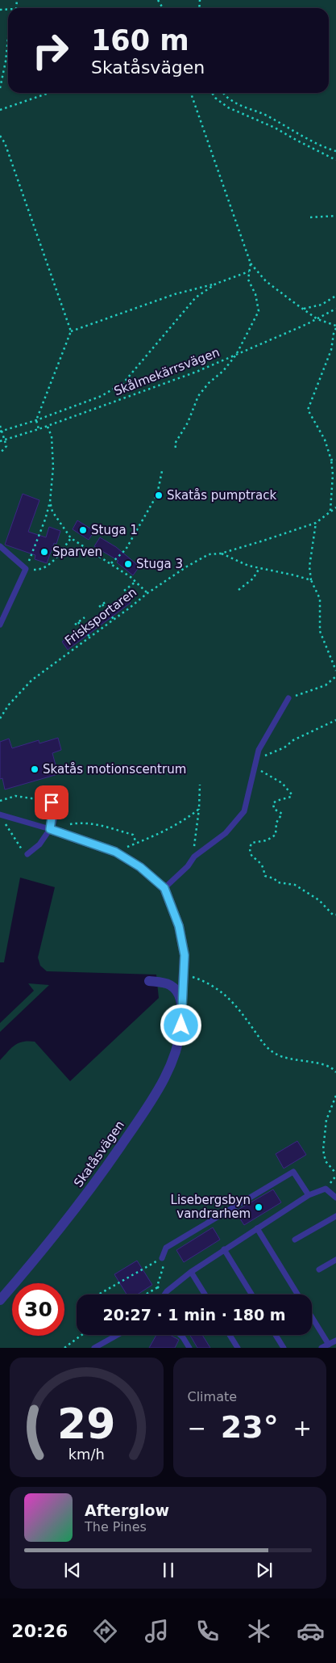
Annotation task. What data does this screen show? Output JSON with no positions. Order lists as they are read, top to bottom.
{
  "streets": {
    "street": ["Skatåsvägen"],
    "path": ["Skålmekärrsvägen", "Frisksportaren"]
  },
  "crossings": [
    ["Skålmekärrsvägen", "Frisksportaren"]
  ],
  "places": [
    "Skatås pumptrack",
    "Stuga 1",
    "Sparven",
    "Stuga 3",
    "Skatås motionscentrum",
    "Lisebergsbyn vandrarhem"
  ],
  "page": {
    "turn": ["160 m", "Skatåsvägen"],
    "limit": "30",
    "trip": "20:27 · 1 min · 180 m",
    "tile": "Climate",
    "heat": ["−", "23°", "+"],
    "song": ["Afterglow", "The Pines"],
    "tabs": "20:26",
    "gauge": ["29", "km/h"]
  }
}
